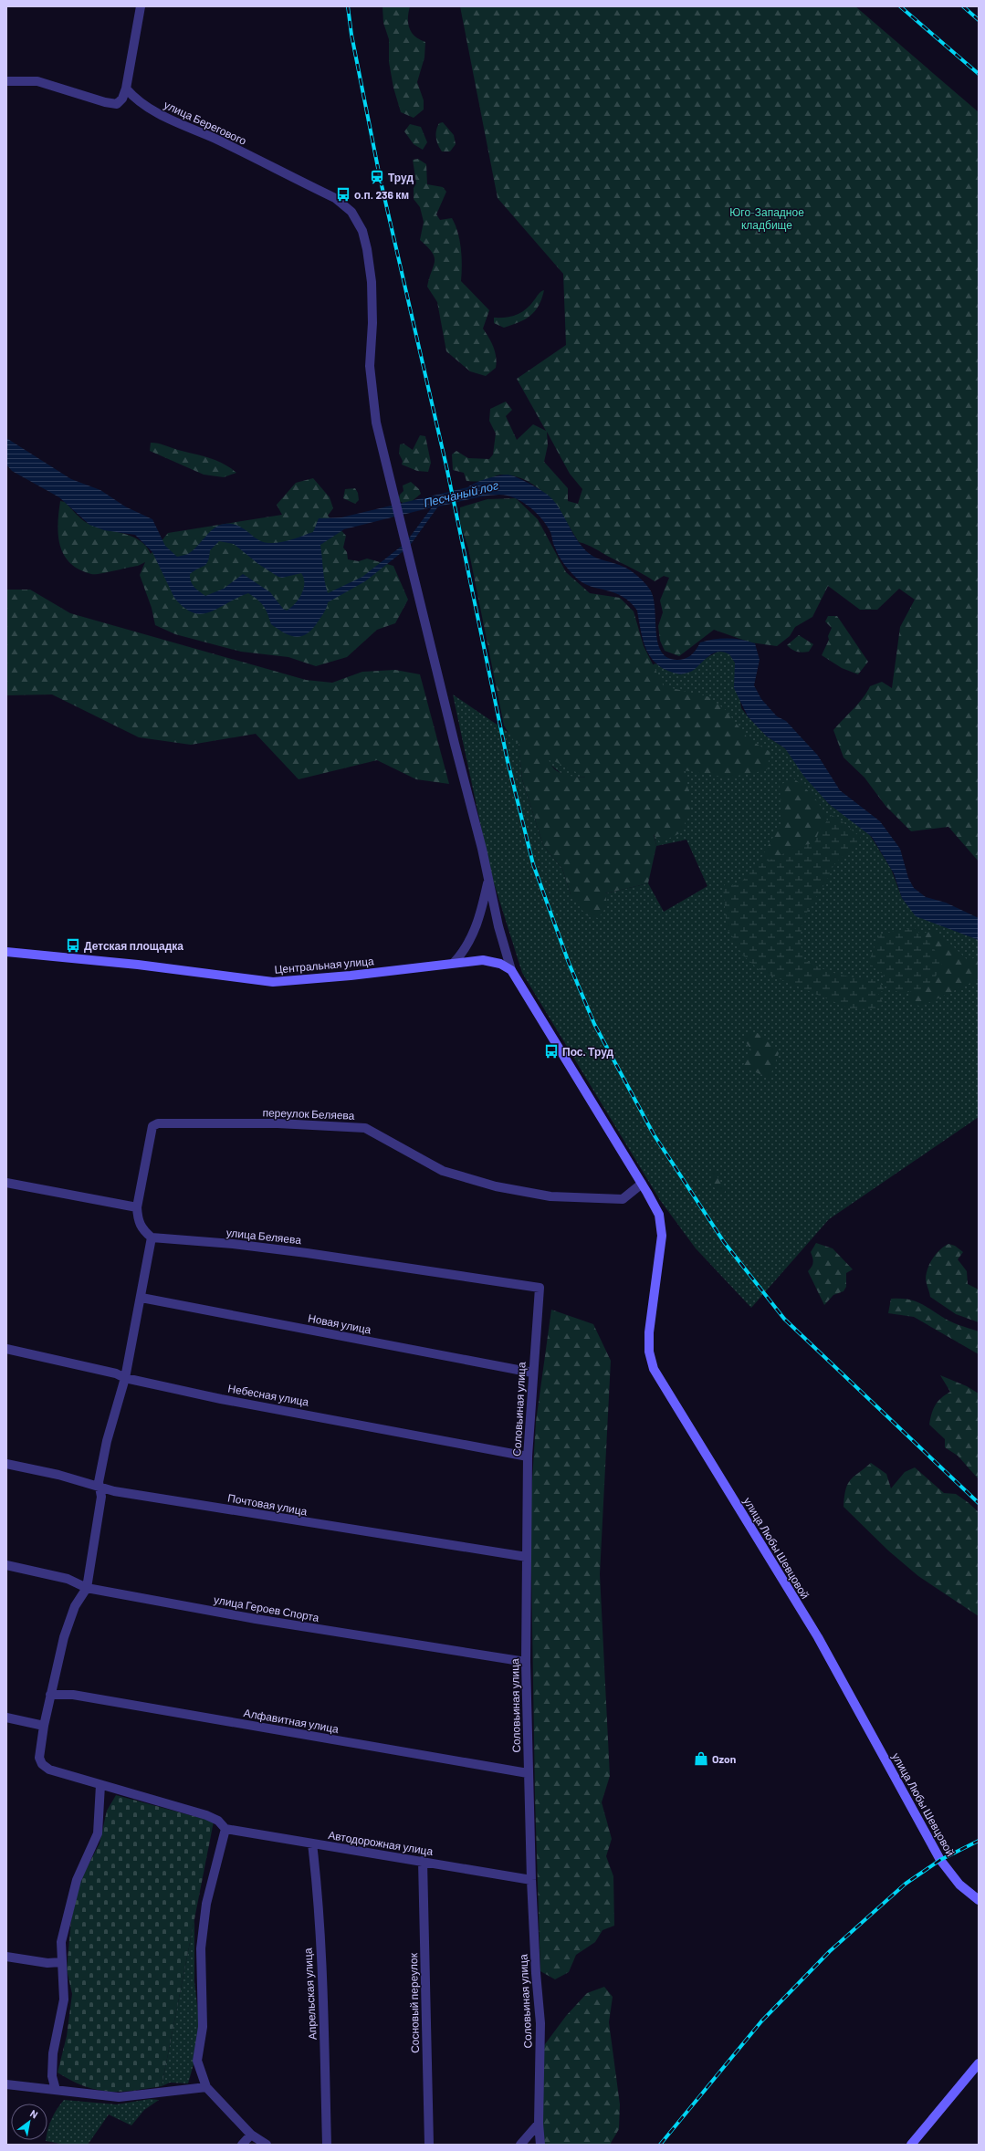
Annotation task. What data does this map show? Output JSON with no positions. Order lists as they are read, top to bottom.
{
  "streets": {
    "street": [
      "улица Берегового",
      "Центральная улица",
      "переулок Беляева",
      "улица Беляева",
      "Новая улица",
      "Небесная улица",
      "Соловьиная улица",
      "Почтовая улица",
      "улица Любы Шевцовой",
      "улица Героев Спорта",
      "Алфавитная улица",
      "Автодорожная улица",
      "Апрельская улица",
      "Сосновый переулок"
    ]
  },
  "crossings": [
    ["Центральная улица", "улица Любы Шевцовой"],
    ["переулок Беляева", "улица Любы Шевцовой"],
    ["улица Беляева", "Соловьиная улица"],
    ["Новая улица", "Соловьиная улица"],
    ["Небесная улица", "Соловьиная улица"],
    ["Соловьиная улица", "Почтовая улица"],
    ["Соловьиная улица", "улица Героев Спорта"],
    ["Соловьиная улица", "Алфавитная улица"],
    ["Соловьиная улица", "Автодорожная улица"],
    ["Автодорожная улица", "Апрельская улица"],
    ["Автодорожная улица", "Сосновый переулок"]
  ],
  "water": ["Песчаный лог"],
  "parks": ["Юго-Западное кладбище"],
  "places": {
    "station": ["Труд"],
    "bus stop": ["о.п. 236 км", "Детская площадка", "Пос. Труд"],
    "shop": ["Ozon"]
  },
  "north": "top right"
}
